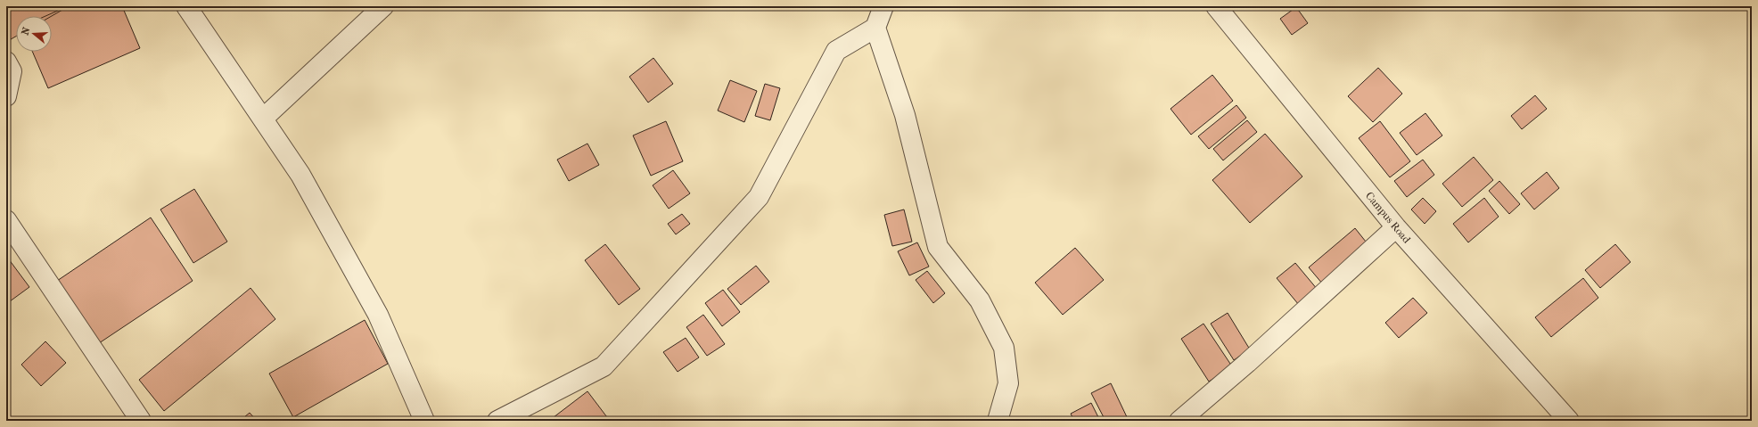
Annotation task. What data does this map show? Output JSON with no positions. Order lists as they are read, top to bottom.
{
  "streets": {
    "street": ["Campus Road"]
  },
  "north": "left"
}
